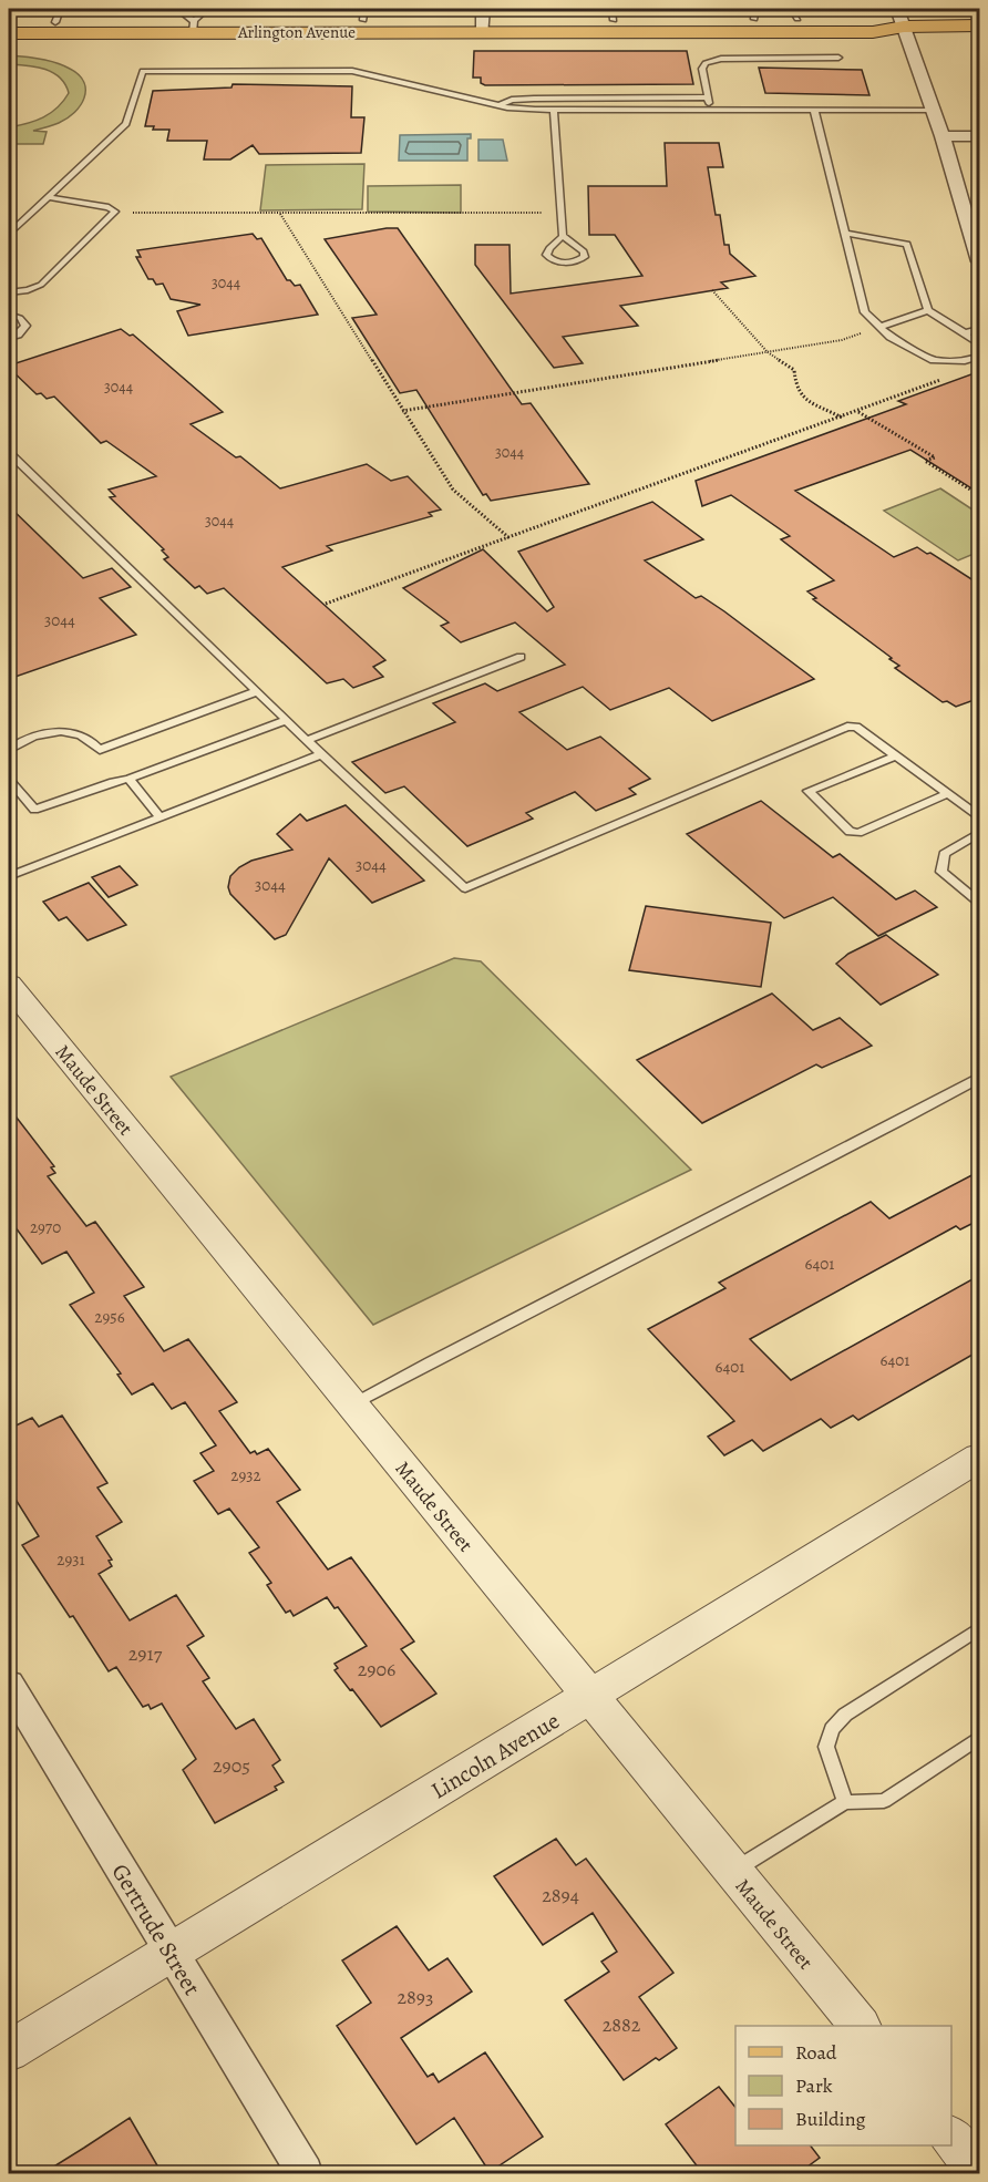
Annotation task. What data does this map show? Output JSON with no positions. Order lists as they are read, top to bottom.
{
  "streets": {
    "main road": ["Arlington Avenue"],
    "street": ["Maude Street", "Lincoln Avenue", "Gertrude Street"]
  },
  "crossings": [
    ["Maude Street", "Lincoln Avenue"],
    ["Lincoln Avenue", "Gertrude Street"]
  ],
  "house_numbers": [
    "3044",
    "3044",
    "3044",
    "3044",
    "3044",
    "3044",
    "3044",
    "2970",
    "6401",
    "2956",
    "6401",
    "6401",
    "2932",
    "2931",
    "2917",
    "2906",
    "2905",
    "2894",
    "2893",
    "2882"
  ],
  "legend": ["Road", "Park", "Building"]
}
